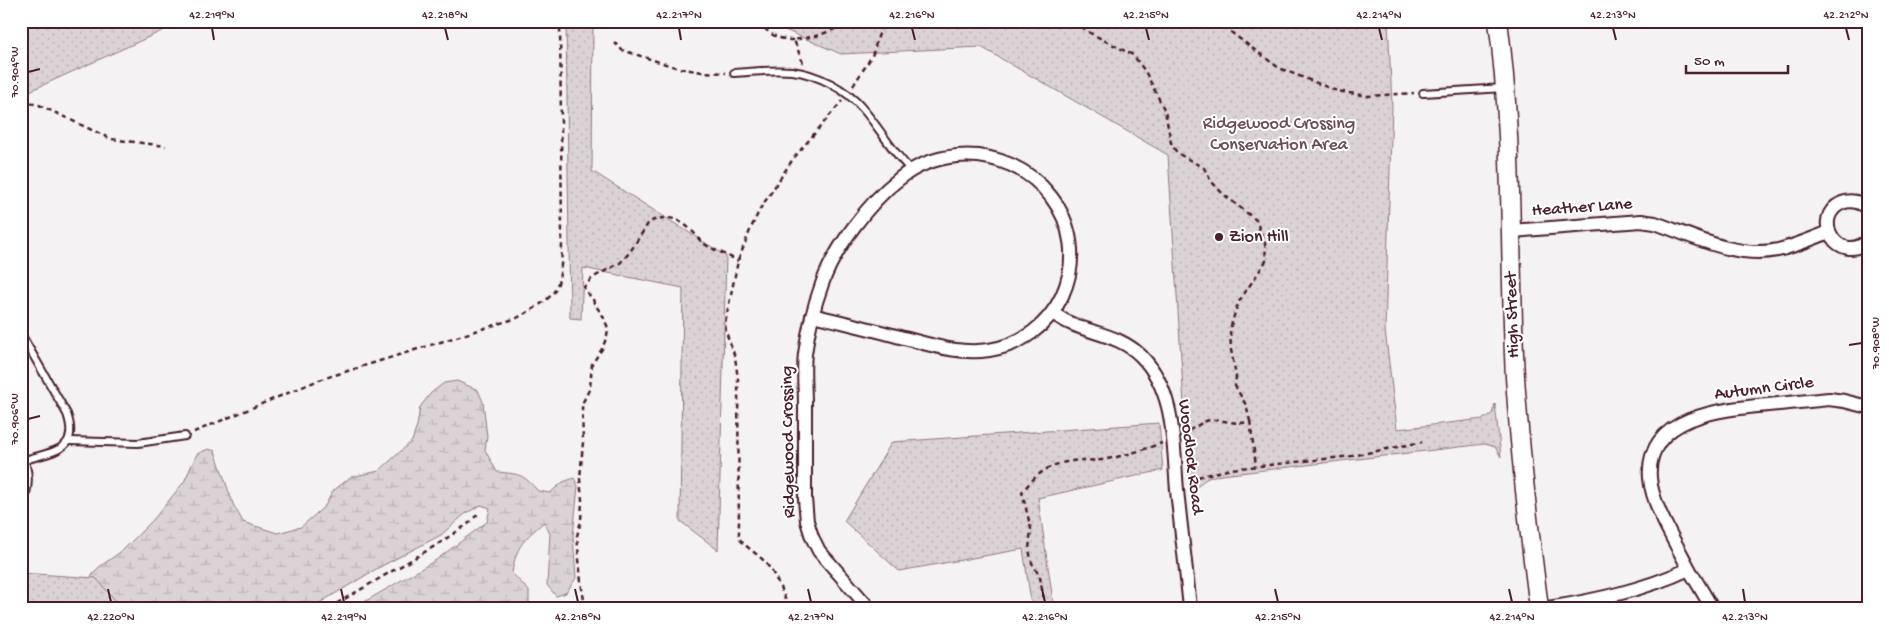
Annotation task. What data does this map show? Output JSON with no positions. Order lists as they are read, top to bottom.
{
  "streets": {
    "main road": ["High Street"],
    "street": [
      "Heather Lane",
      "Autumn Circle",
      "Ridgewood Crossing",
      "Woodlock Road"
    ]
  },
  "crossings": [
    ["Heather Lane", "High Street"],
    ["Ridgewood Crossing", "Woodlock Road"]
  ],
  "parks": ["Ridgewood Crossing Conservation Area"],
  "places": ["Zion Hill"],
  "scale_bar": "50 m",
  "coordinates": [
    "42.219°N",
    "42.218°N",
    "42.217°N",
    "42.216°N",
    "42.215°N",
    "42.214°N",
    "42.213°N",
    "42.212°N",
    "70.904°W",
    "70.908°W",
    "70.906°W",
    "42.220°N"
  ]
}
